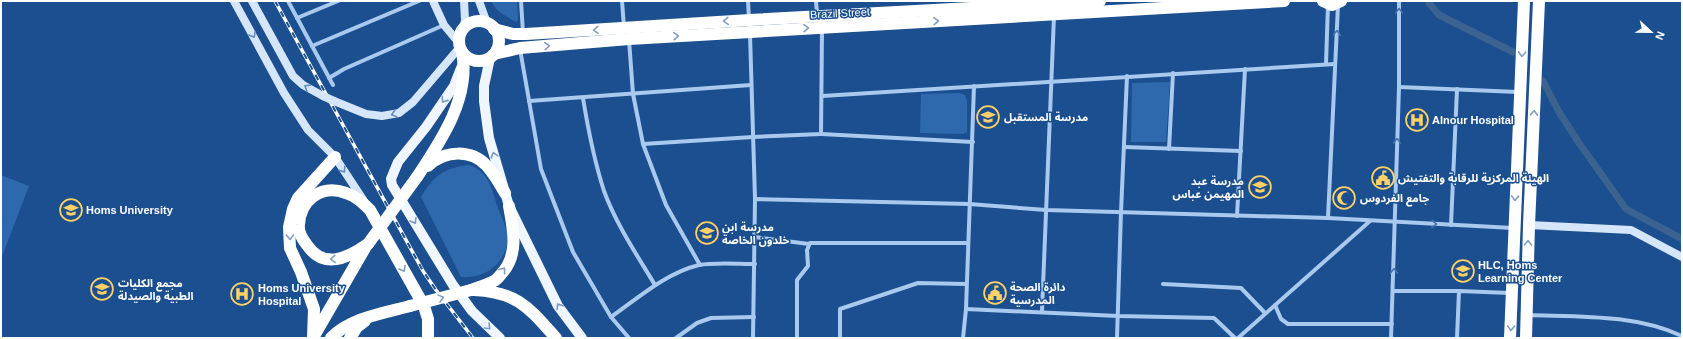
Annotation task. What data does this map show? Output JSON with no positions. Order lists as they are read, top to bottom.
{
  "streets": {
    "highway": ["Brazil Street"]
  },
  "places": {
    "school or university": [
      "مدرسة المستقبل",
      "مدرسة عبد المهيمن عباس",
      "Homs University",
      "مدرسة ابن خلدون الخاصة",
      "HLC, Homs Learning Center",
      "مجمع الكليات الطبية والصيدلة"
    ],
    "hospital": ["Alnour Hospital", "Homs University Hospital"],
    "public building": ["الهيئة المركزية للرقابة والتفتيش", "دائرة الصحة المدرسية"],
    "mosque": ["جامع الفردوس"]
  },
  "north": "right"
}
